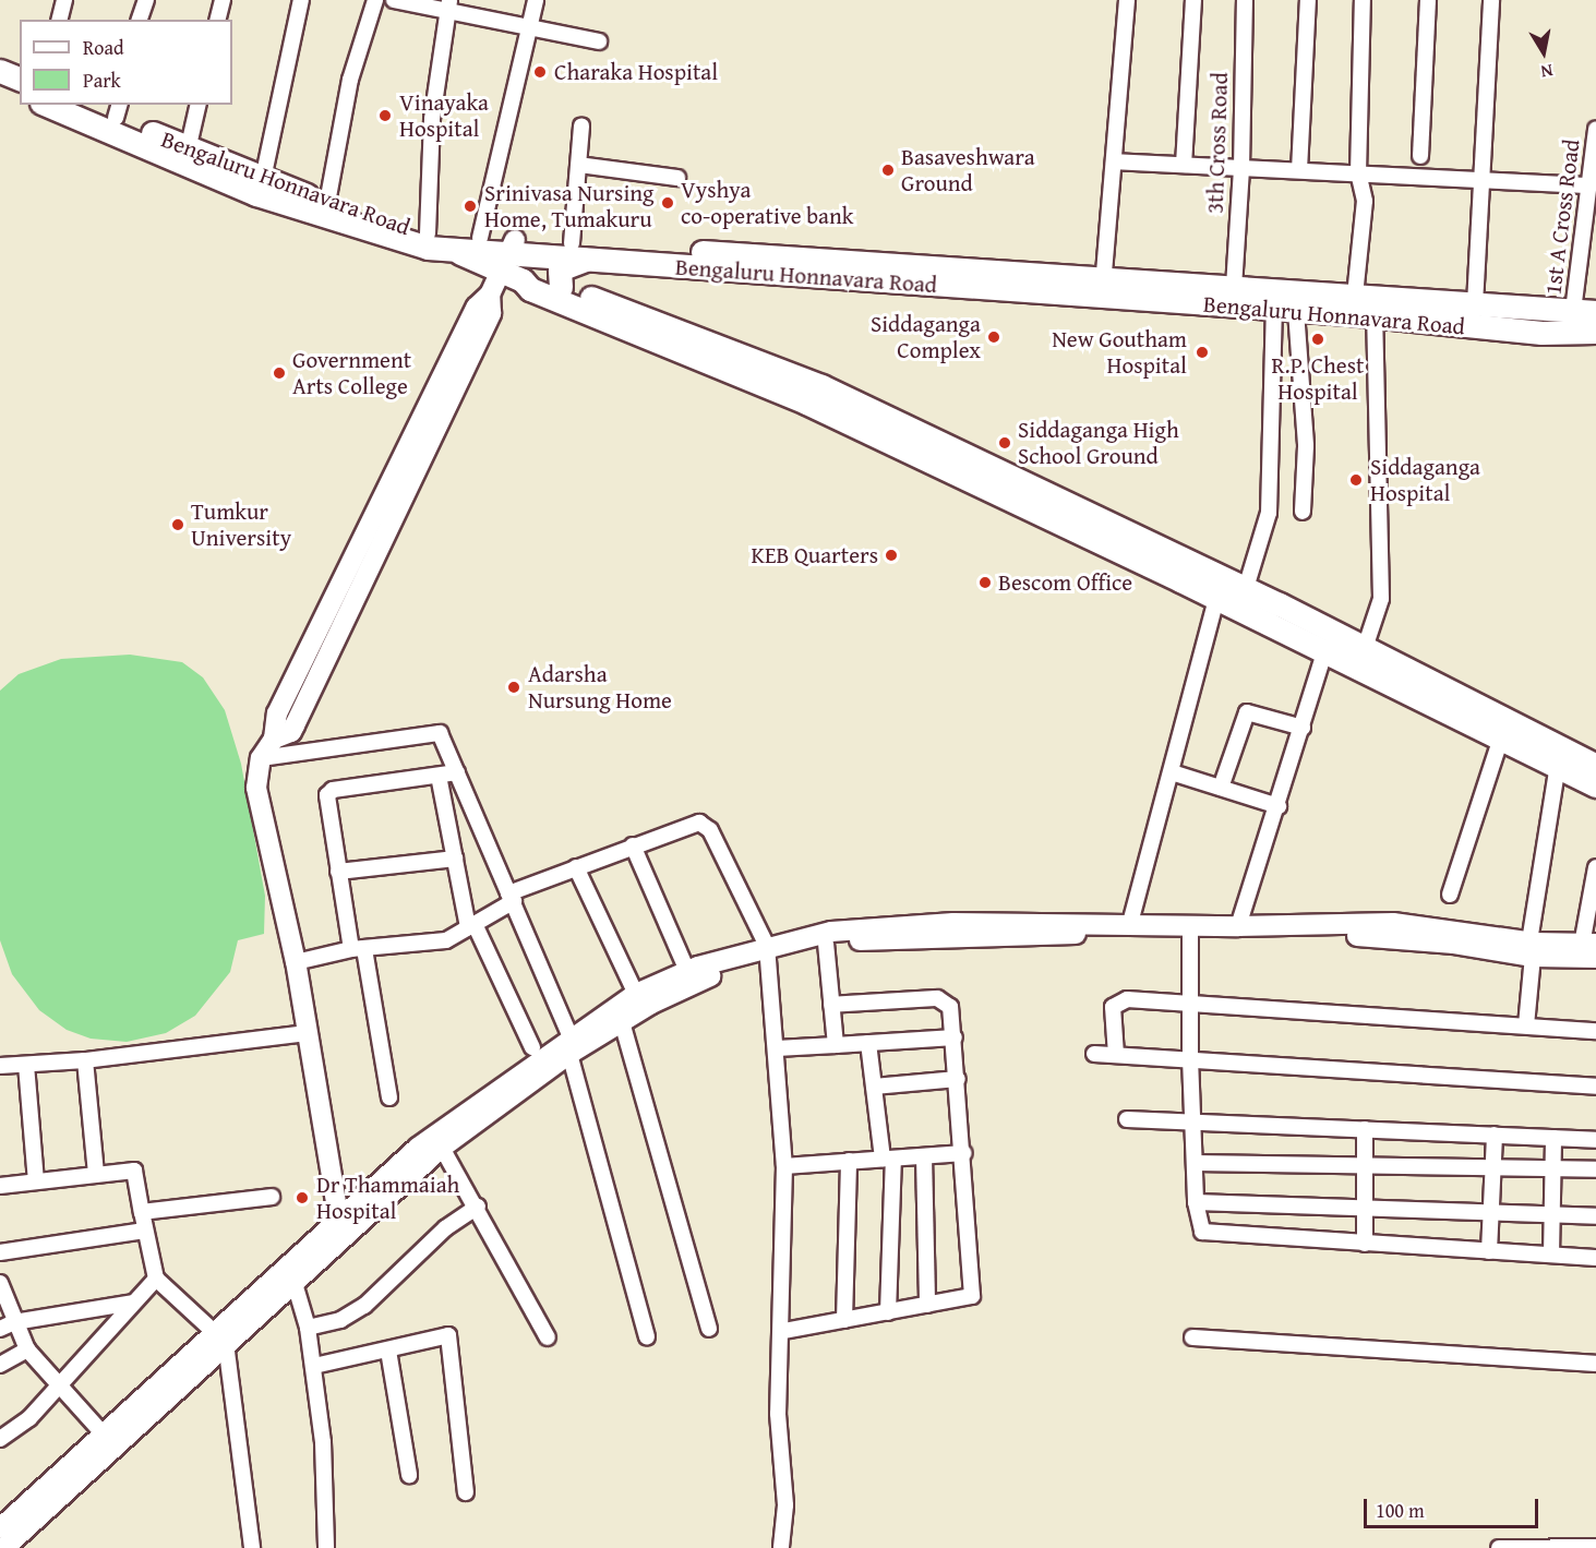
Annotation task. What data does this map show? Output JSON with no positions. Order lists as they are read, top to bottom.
{
  "streets": {
    "main road": ["Bengaluru Honnavara Road"],
    "street": ["3th Cross Road", "1st A Cross Road"]
  },
  "crossings": [
    ["3th Cross Road", "Bengaluru Honnavara Road"],
    ["Bengaluru Honnavara Road", "1st A Cross Road"]
  ],
  "places": [
    "Charaka Hospital",
    "Vinayaka Hospital",
    "Basaveshwara Ground",
    "Vyshya co-operative bank",
    "Srinivasa Nursing Home, Tumakuru",
    "Siddaganga Complex",
    "R.P. Chest Hospital",
    "New Goutham Hospital",
    "Government Arts College",
    "Siddaganga High School Ground",
    "Siddaganga Hospital",
    "Tumkur University",
    "KEB Quarters",
    "Bescom Office",
    "Adarsha Nursung Home",
    "Dr Thammaiah Hospital"
  ],
  "legend": ["Road", "Park"],
  "scale_bar": "100 m",
  "north": "bottom"
}
